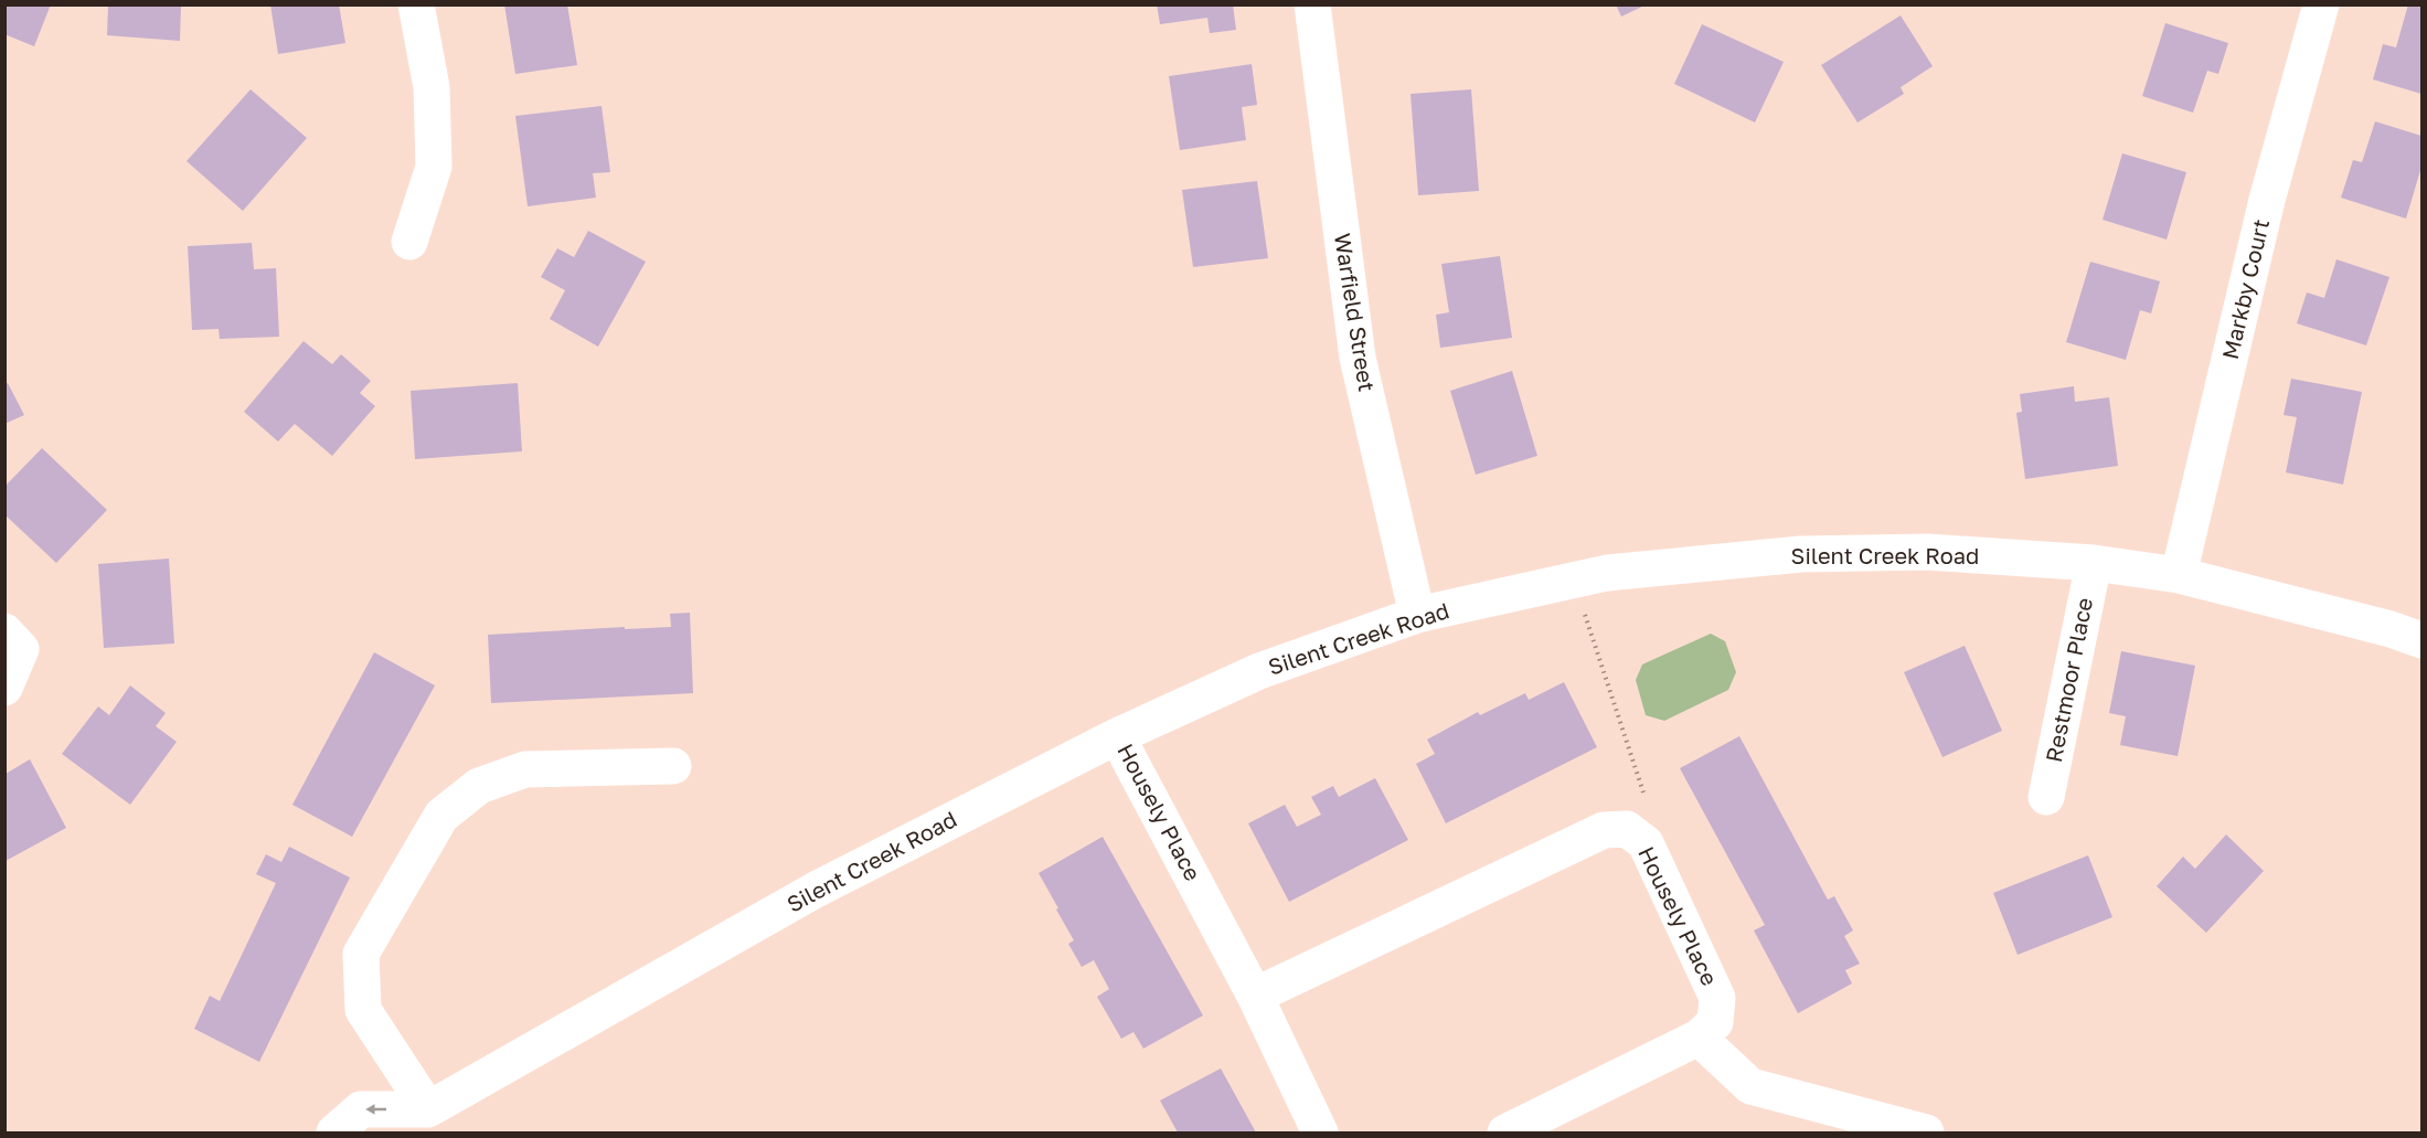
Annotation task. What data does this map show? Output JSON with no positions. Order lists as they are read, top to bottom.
{
  "streets": {
    "street": [
      "Markby Court",
      "Warfield Street",
      "Silent Creek Road",
      "Restmoor Place",
      "Housely Place"
    ]
  },
  "crossings": [
    ["Markby Court", "Silent Creek Road"],
    ["Warfield Street", "Silent Creek Road"],
    ["Silent Creek Road", "Restmoor Place"],
    ["Silent Creek Road", "Housely Place"]
  ]
}
